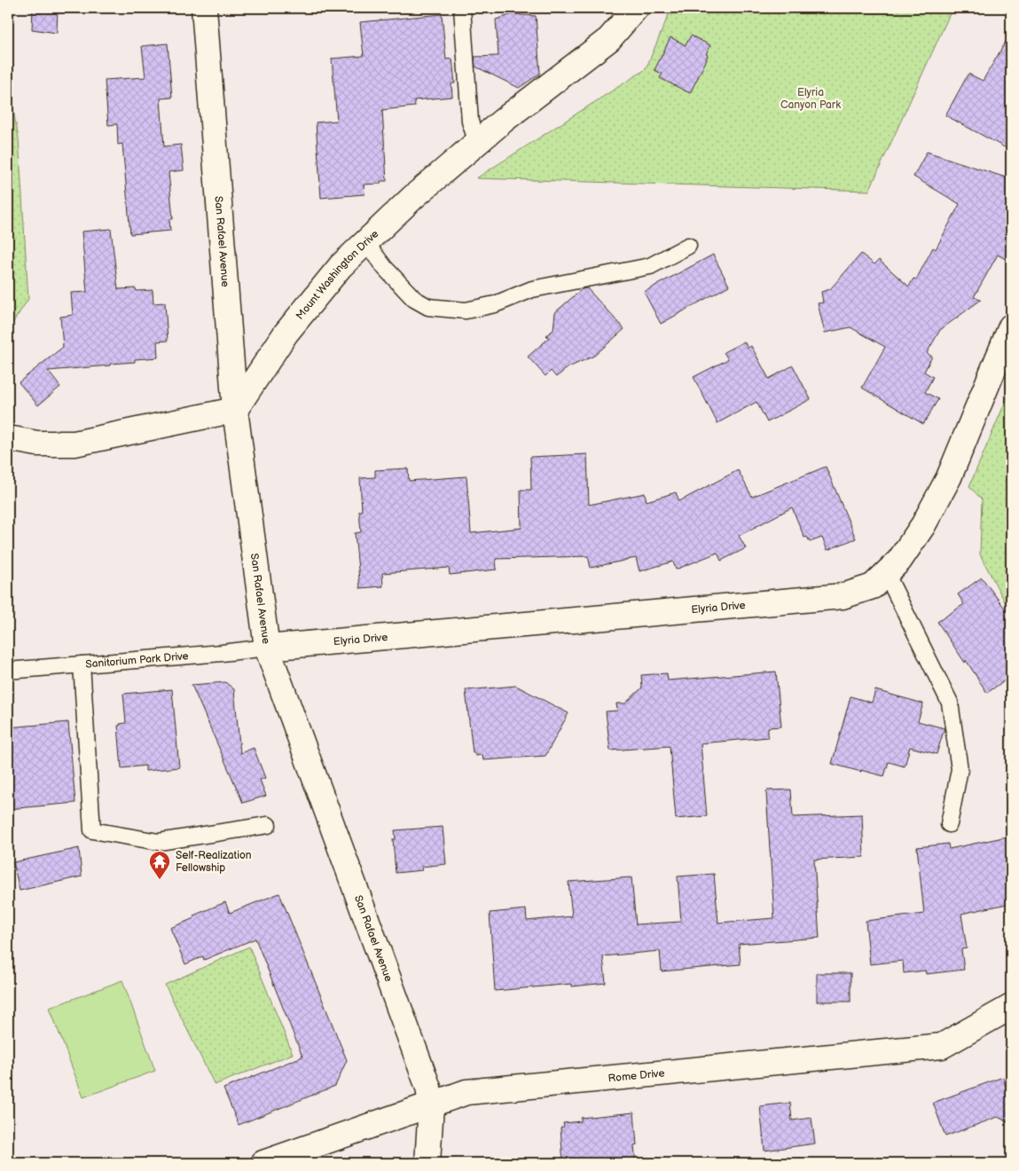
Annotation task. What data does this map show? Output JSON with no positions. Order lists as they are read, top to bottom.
{
  "streets": {
    "street": [
      "San Rafael Avenue",
      "Mount Washington Drive",
      "Elyria Drive",
      "Rome Drive"
    ],
    "lane": ["Sanitorium Park Drive"]
  },
  "crossings": [
    ["San Rafael Avenue", "Mount Washington Drive"],
    ["San Rafael Avenue", "Elyria Drive"],
    ["San Rafael Avenue", "Sanitorium Park Drive"],
    ["San Rafael Avenue", "Rome Drive"],
    ["Elyria Drive", "Sanitorium Park Drive"]
  ],
  "parks": ["Elyria Canyon Park"],
  "places": {
    "temple": ["Self-Realization Fellowship"]
  }
}
